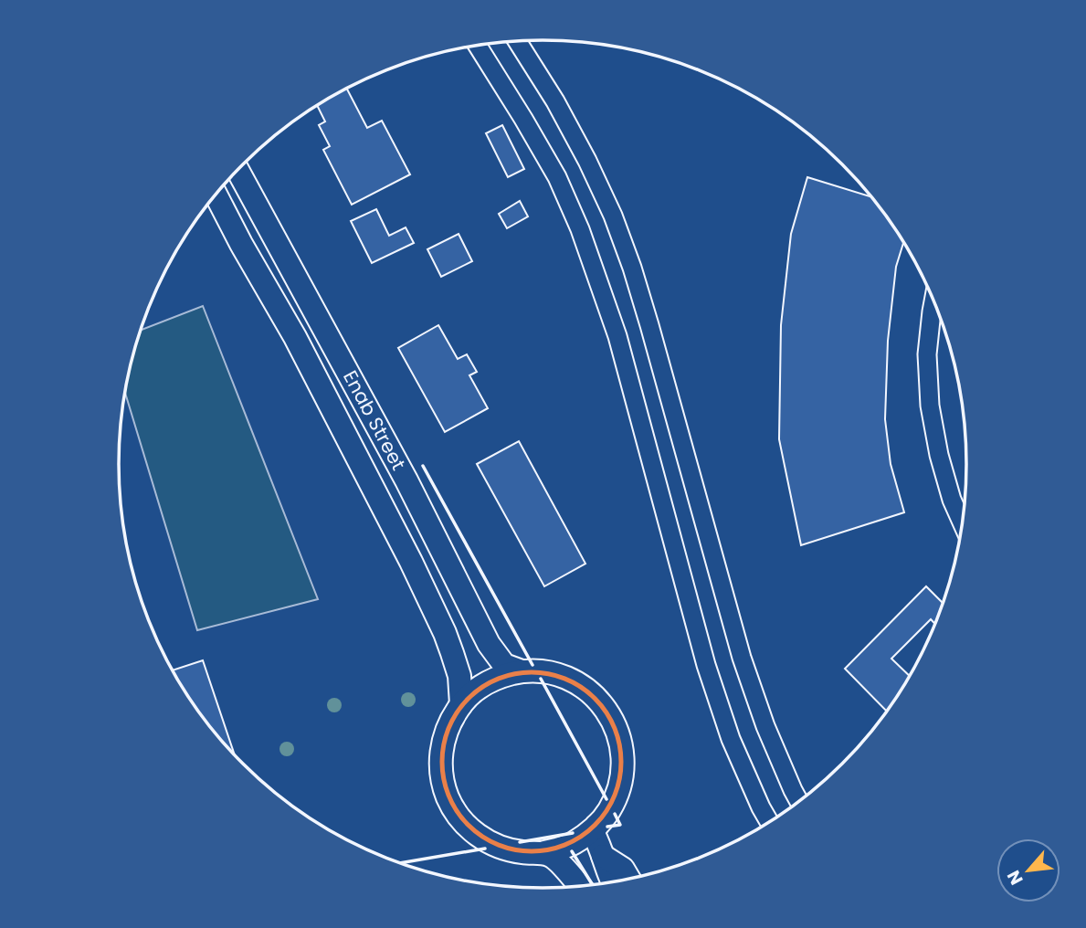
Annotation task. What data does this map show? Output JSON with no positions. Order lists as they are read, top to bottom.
{
  "streets": {
    "street": ["Enab Street"]
  },
  "north": "bottom left"
}
